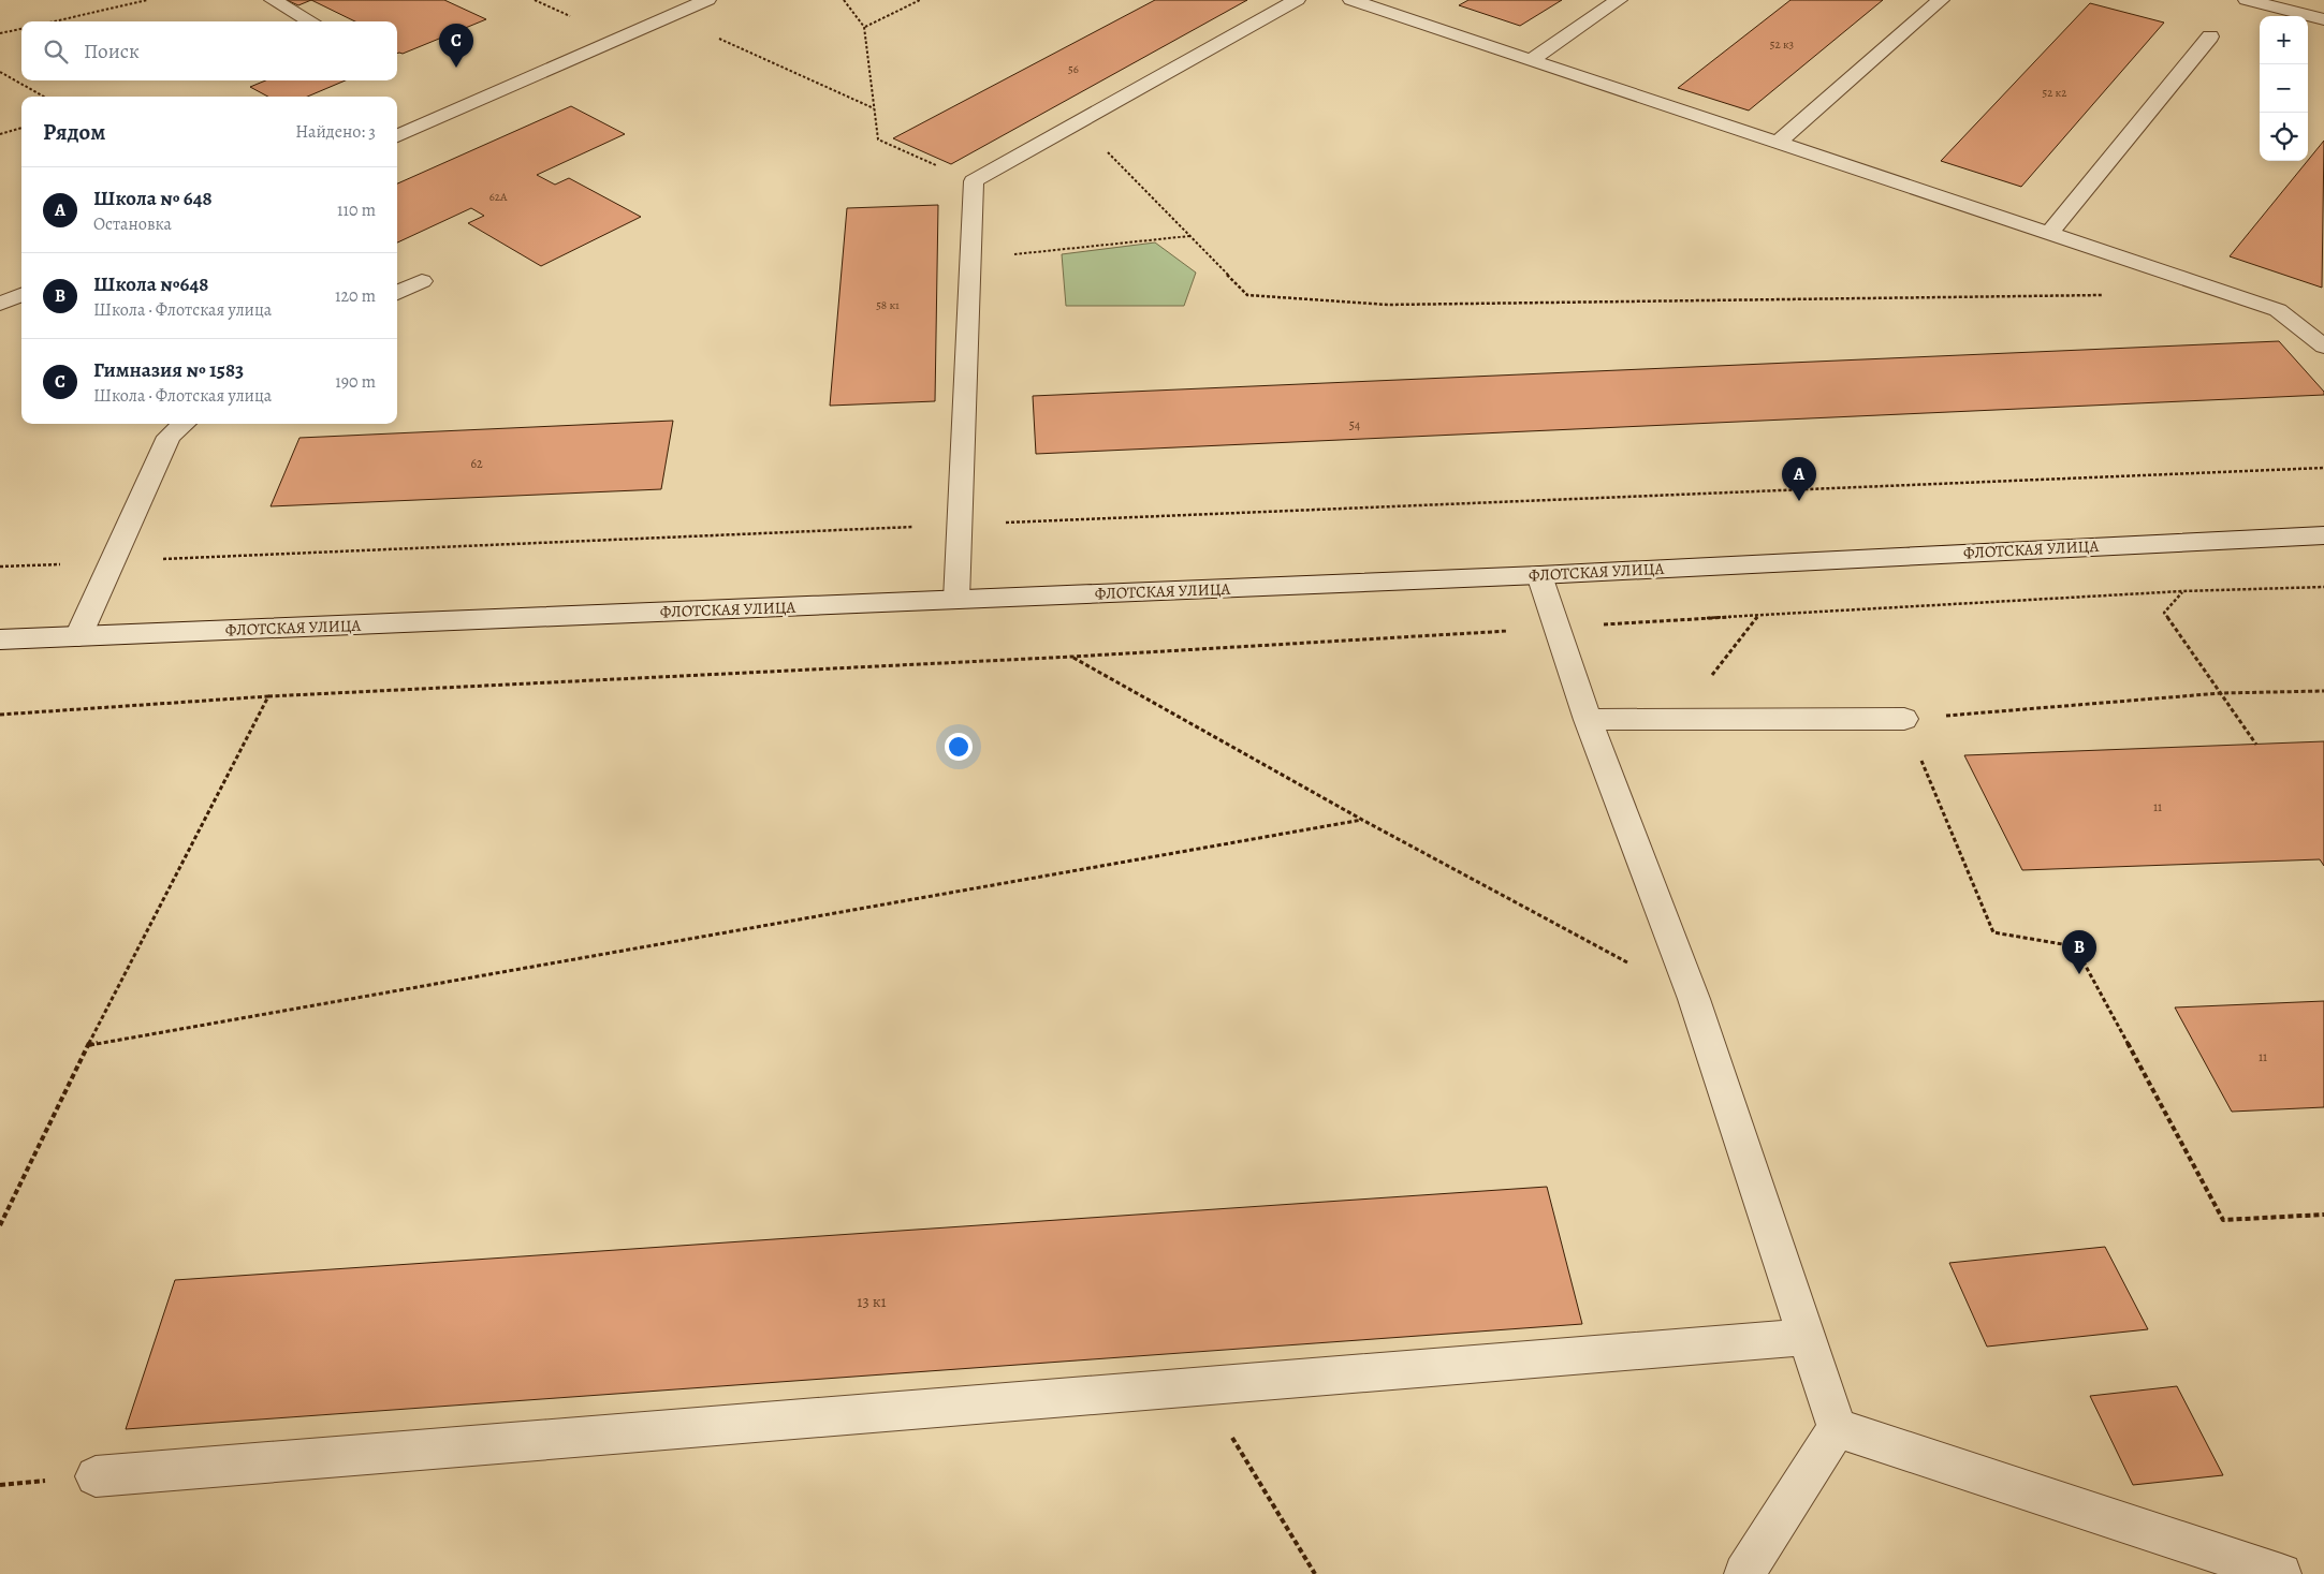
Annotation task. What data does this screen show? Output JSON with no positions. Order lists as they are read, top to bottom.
{
  "streets": {
    "main road": ["ФЛОТСКАЯ УЛИЦА"]
  },
  "house_numbers": [
    "52 к3",
    "56",
    "52 к2",
    "62А",
    "58 к1",
    "54",
    "62",
    "11",
    "11",
    "13 к1"
  ],
  "page": {
    "map_buttons": ["+", "−"],
    "search": "Поиск",
    "pins": ["C", "A", "B"],
    "heading": ["Рядом", "Найдено: 3"],
    "list": [
      {
        "mark": "A",
        "name": "Школа № 648",
        "note": "Остановка",
        "value": "110 m"
      },
      {
        "mark": "B",
        "name": "Школа №648",
        "note": "Школа · Флотская улица",
        "value": "120 m"
      },
      {
        "mark": "C",
        "name": "Гимназия № 1583",
        "note": "Школа · Флотская улица",
        "value": "190 m"
      }
    ]
  }
}
